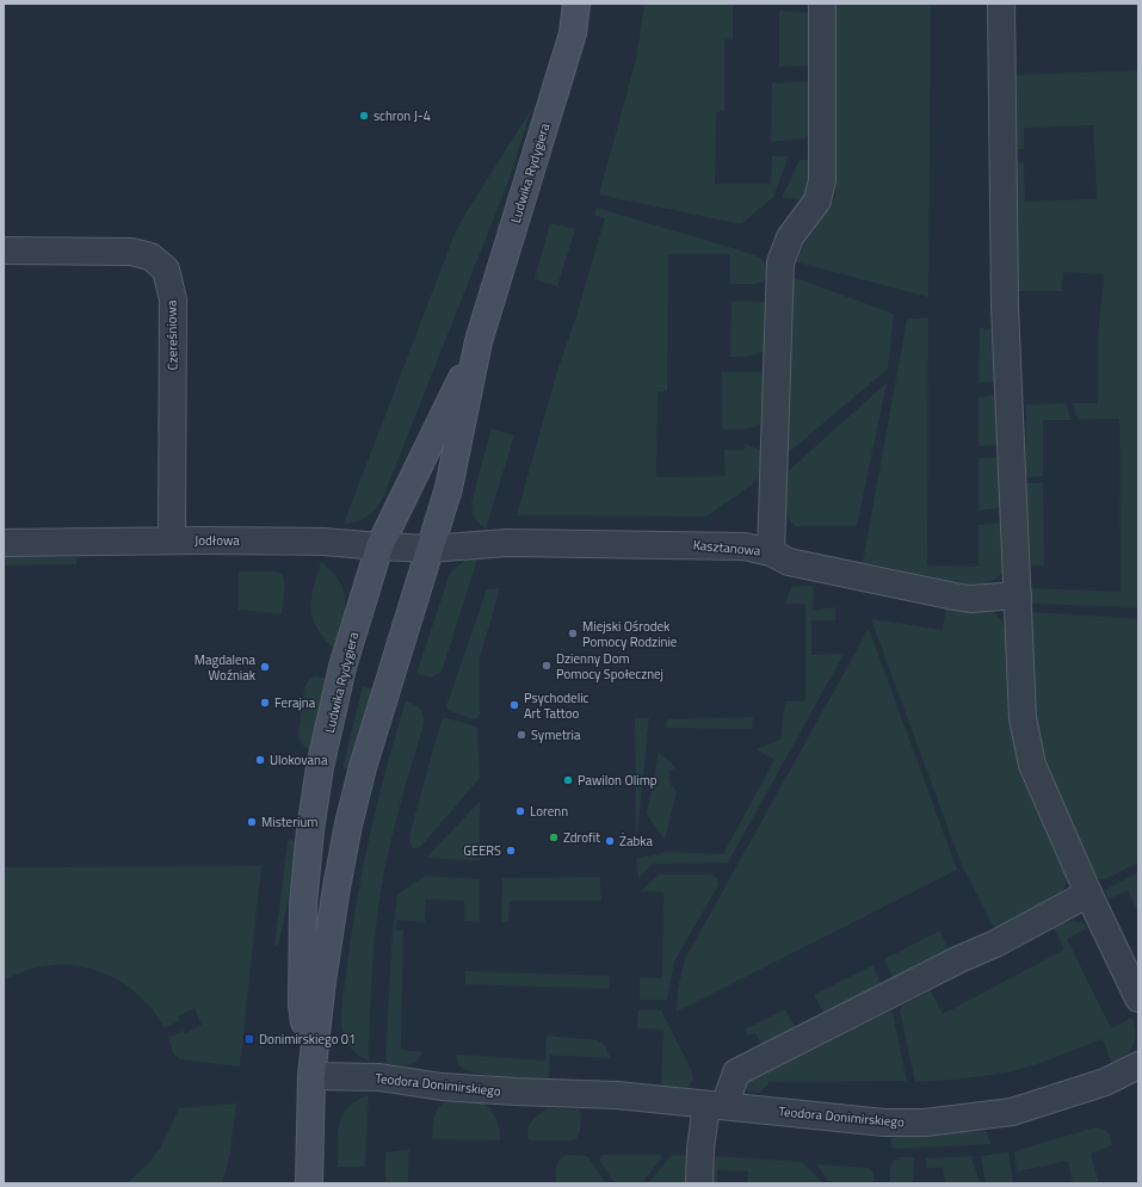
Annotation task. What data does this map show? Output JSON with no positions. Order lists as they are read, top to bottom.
{
  "streets": {
    "street": [
      "Ludwika Rydygiera",
      "Czereśniowa",
      "Jodłowa",
      "Kasztanowa",
      "Teodora Donimirskiego"
    ]
  },
  "crossings": [
    ["Ludwika Rydygiera", "Jodłowa"],
    ["Ludwika Rydygiera", "Kasztanowa"],
    ["Ludwika Rydygiera", "Teodora Donimirskiego"],
    ["Czereśniowa", "Jodłowa"],
    ["Jodłowa", "Kasztanowa"]
  ],
  "places": {
    "other": [
      "schron J-4",
      "Miejski Ośrodek Pomocy Rodzinie",
      "Dzienny Dom Pomocy Społecznej",
      "Magdalena Woźniak",
      "Ferajna",
      "Psychodelic Art Tattoo",
      "Symetria",
      "Ulokovana",
      "Pawilon Olimp",
      "Lorenn",
      "Misterium",
      "Zdrofit",
      "Żabka",
      "GEERS"
    ],
    "transit": ["Donimirskiego 01"]
  }
}
